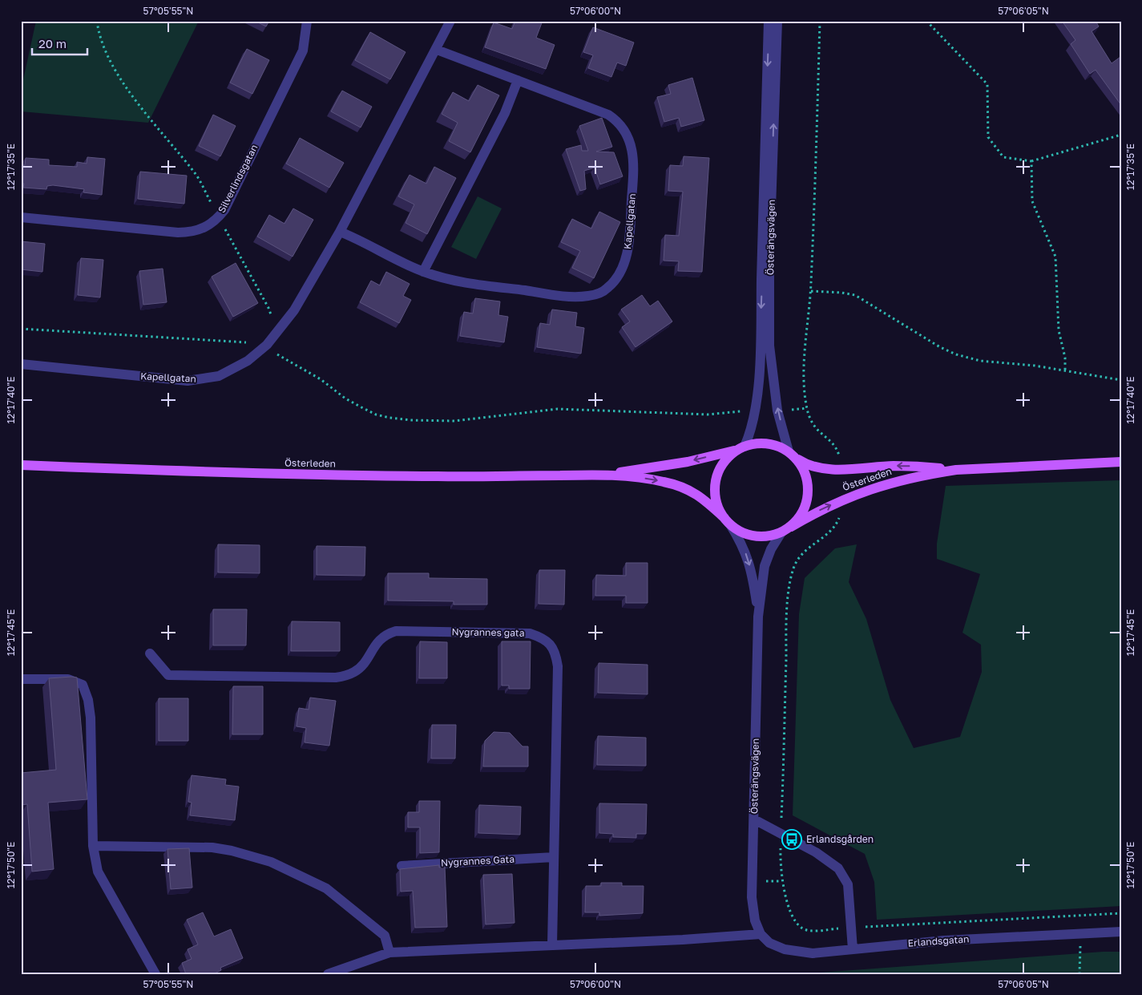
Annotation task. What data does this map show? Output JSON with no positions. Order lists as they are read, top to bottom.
{
  "streets": {
    "main road": ["Österleden"],
    "street": [
      "Silverlindsgatan",
      "Kapellgatan",
      "Österängsvägen",
      "Nygrannes gata",
      "Nygrannes Gata",
      "Erlandsgatan"
    ]
  },
  "crossings": [
    ["Österängsvägen", "Österleden"],
    ["Österängsvägen", "Erlandsgatan"],
    ["Nygrannes gata", "Nygrannes Gata"]
  ],
  "places": {
    "bus stop": ["Erlandsgården"]
  },
  "scale_bar": "20 m",
  "coordinates": [
    "57°05'55\"N",
    "57°06'00\"N",
    "57°06'05\"N",
    "12°17'35\"E",
    "12°17'40\"E",
    "12°17'45\"E",
    "12°17'50\"E"
  ]
}
